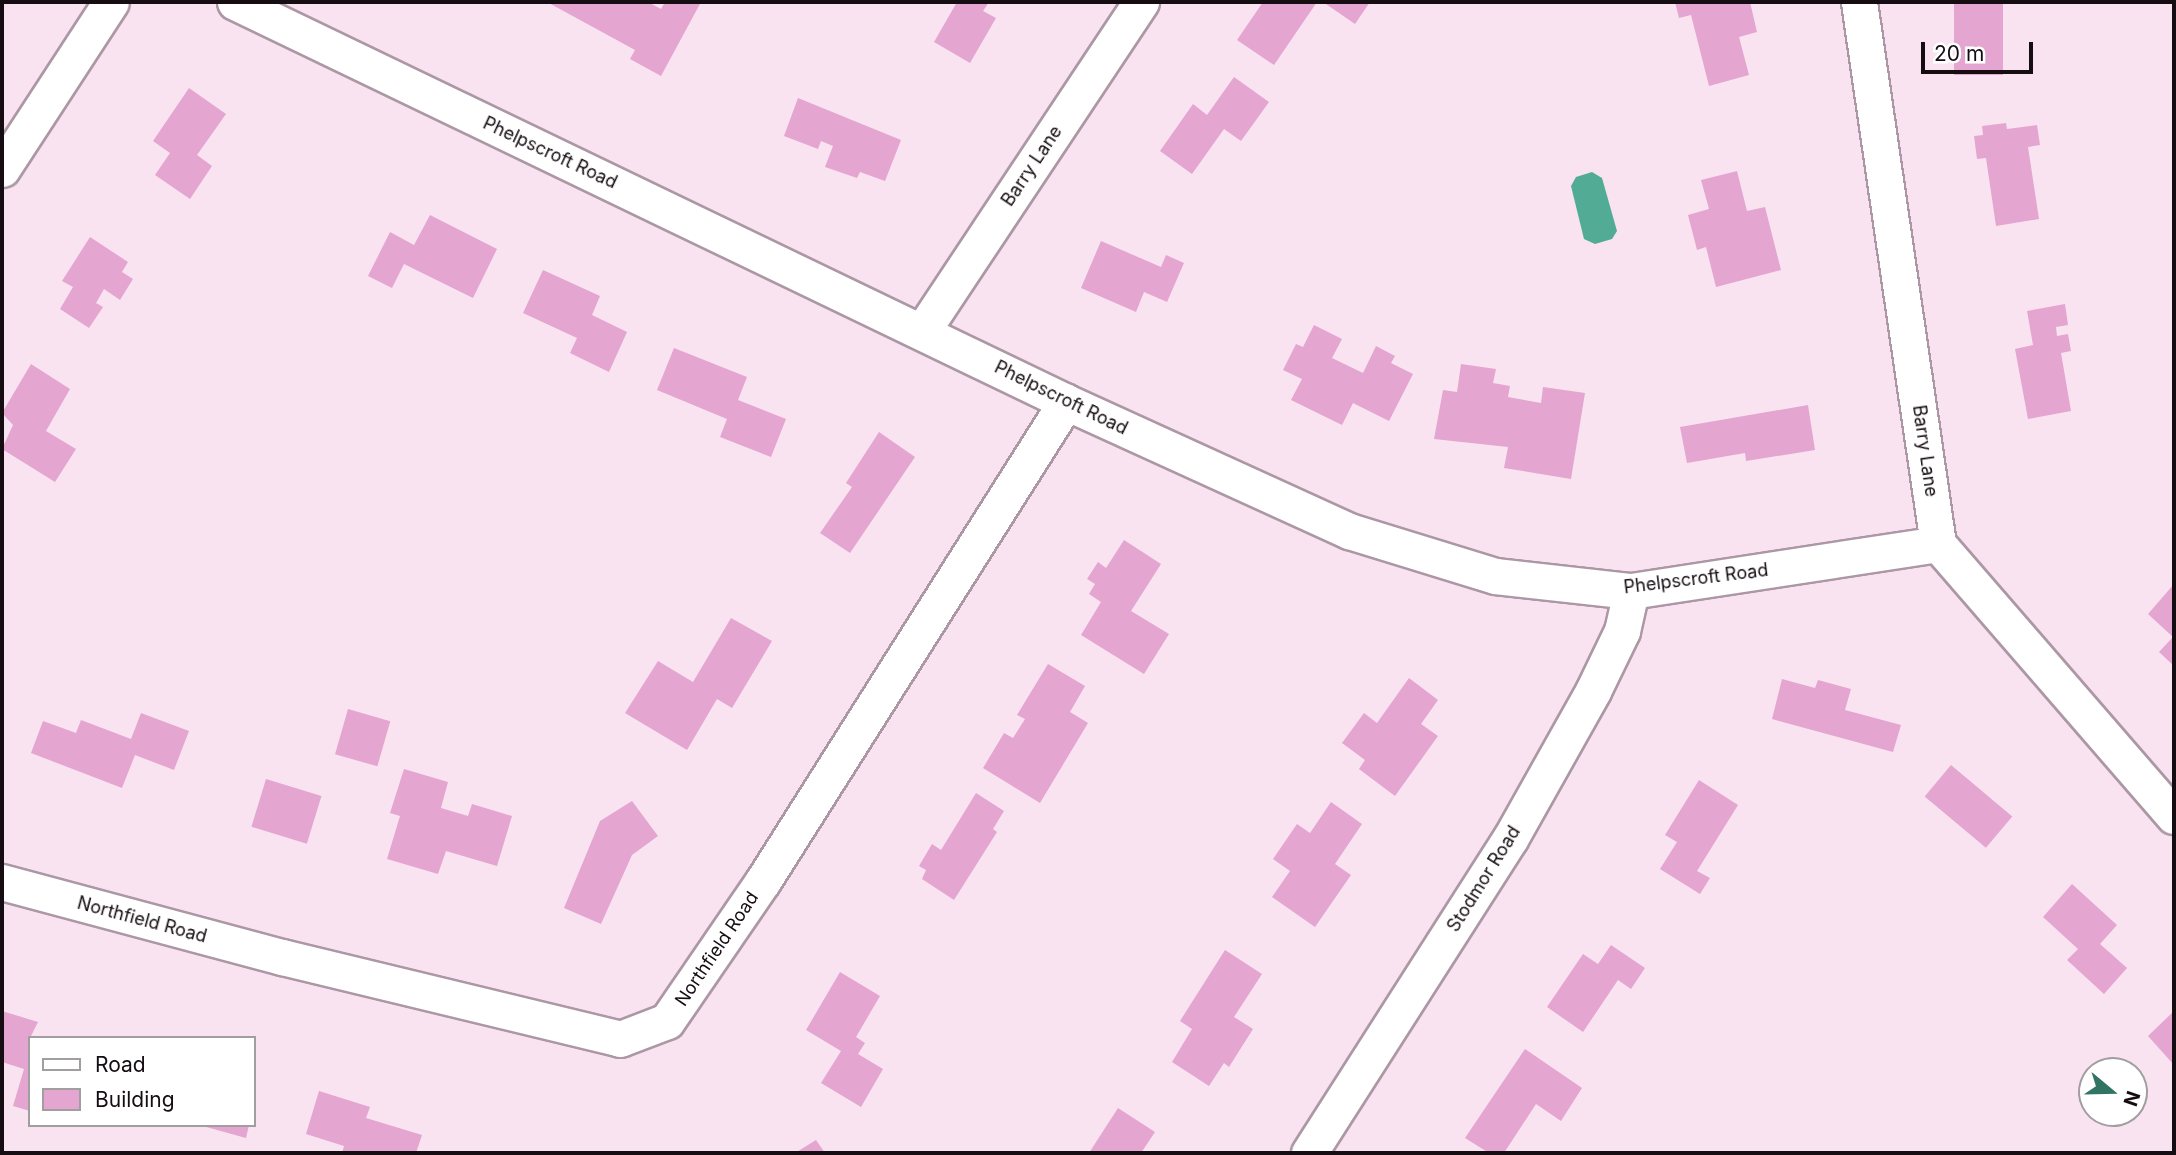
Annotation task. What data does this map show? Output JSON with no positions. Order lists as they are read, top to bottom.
{
  "streets": {
    "street": [
      "Phelpscroft Road",
      "Barry Lane",
      "Stodmor Road",
      "Northfield Road"
    ]
  },
  "crossings": [
    ["Phelpscroft Road", "Barry Lane"],
    ["Phelpscroft Road", "Stodmor Road"],
    ["Phelpscroft Road", "Northfield Road"]
  ],
  "legend": ["Road", "Building"],
  "scale_bar": "20 m",
  "north": "right"
}
